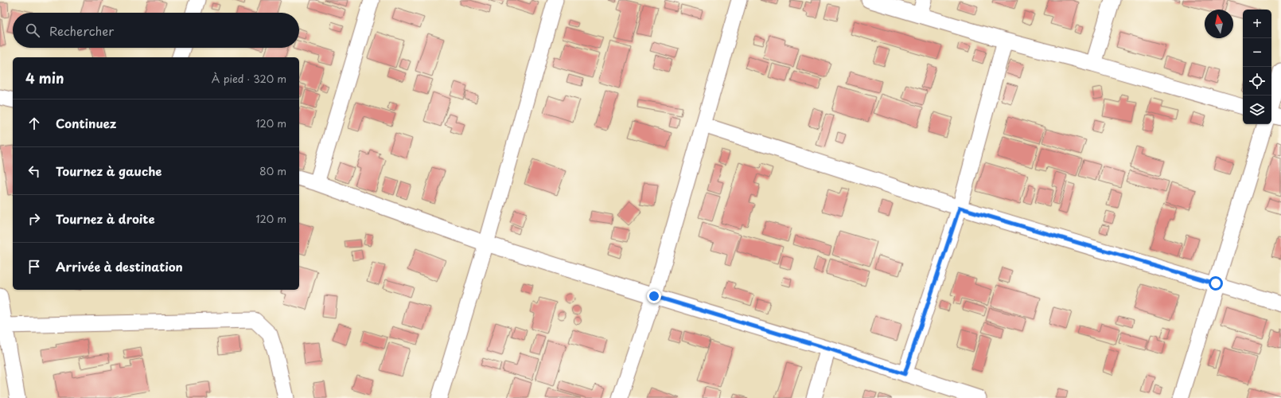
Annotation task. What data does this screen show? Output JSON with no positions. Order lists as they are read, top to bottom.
{
  "north": "top",
  "page": {
    "map_buttons": ["+", "−"],
    "search": "Rechercher",
    "heading": ["4 min", "À pied · 320 m"],
    "list": [
      ["Continuez", "120 m"],
      ["Tournez à gauche", "80 m"],
      ["Tournez à droite", "120 m"],
      "Arrivée à destination"
    ]
  }
}
